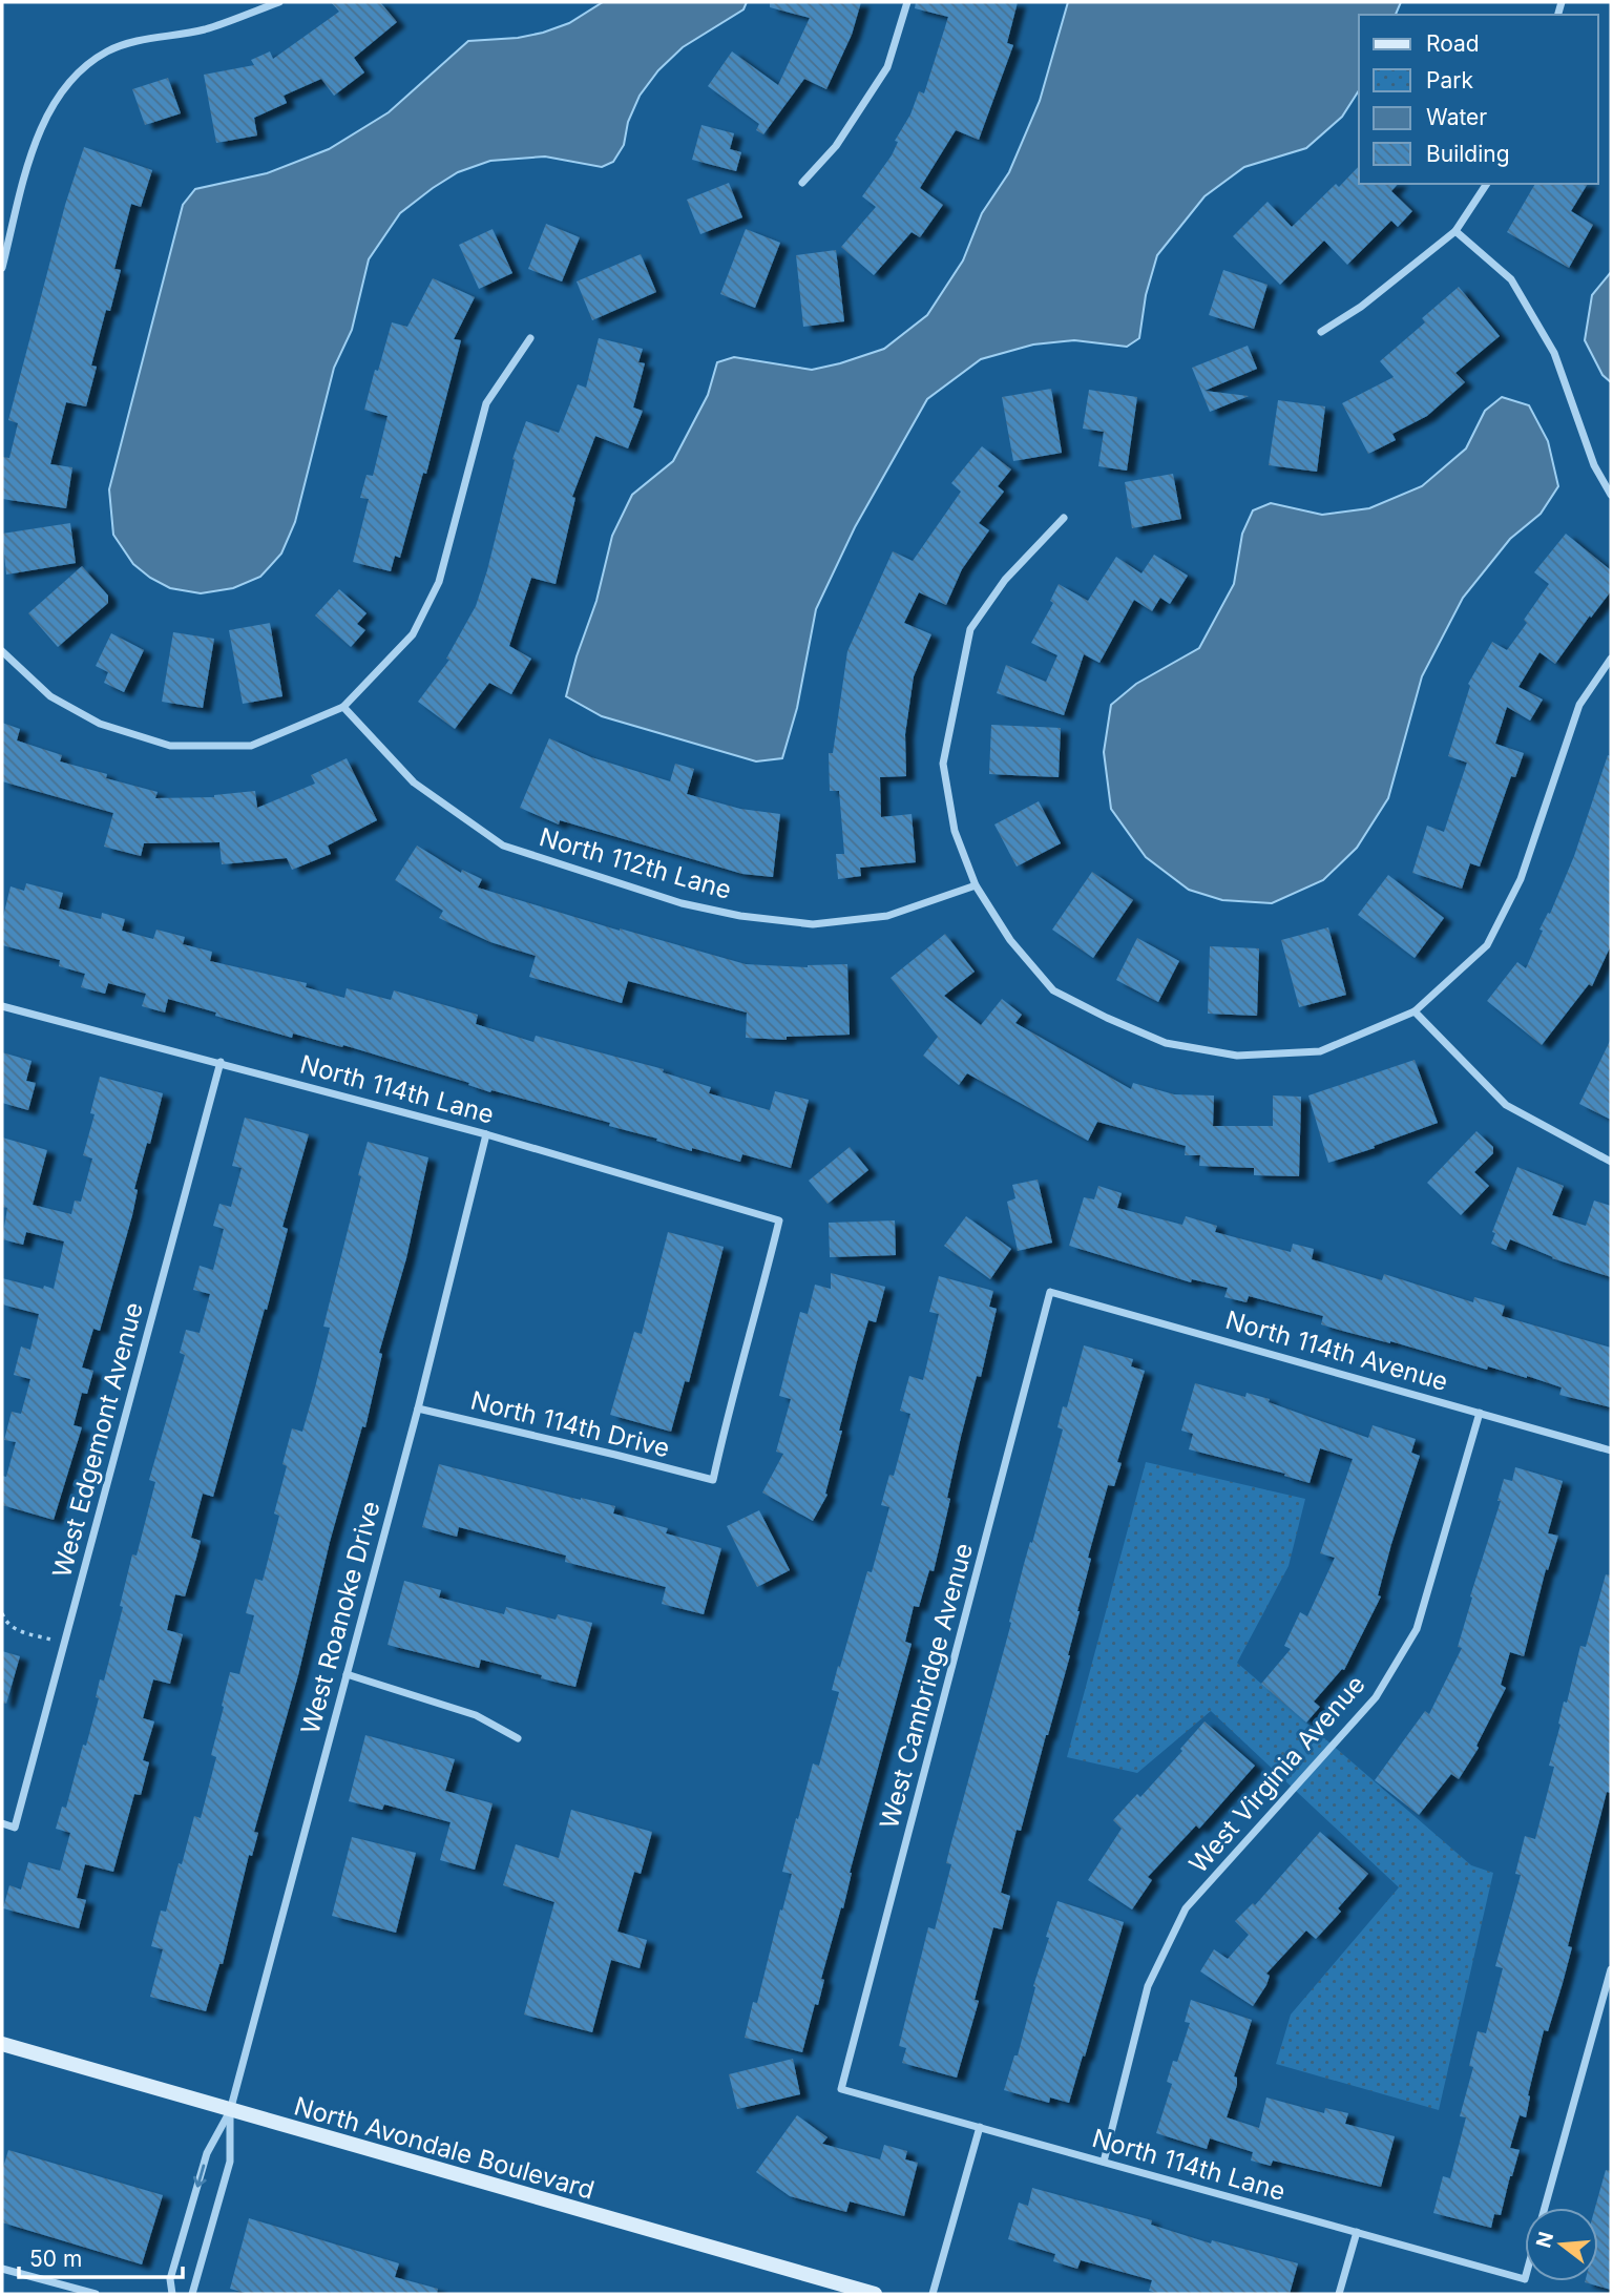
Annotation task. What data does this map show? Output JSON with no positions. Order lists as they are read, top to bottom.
{
  "streets": {
    "main road": ["North Avondale Boulevard"],
    "street": [
      "North 112th Lane",
      "North 114th Lane",
      "North 114th Avenue",
      "North 114th Drive",
      "West Edgemont Avenue",
      "West Roanoke Drive",
      "West Cambridge Avenue",
      "West Virginia Avenue"
    ]
  },
  "crossings": [
    ["North 114th Lane", "North 114th Drive"],
    ["North 114th Lane", "West Edgemont Avenue"],
    ["North 114th Lane", "West Roanoke Drive"],
    ["North 114th Lane", "West Cambridge Avenue"],
    ["North 114th Lane", "West Virginia Avenue"],
    ["North 114th Avenue", "West Cambridge Avenue"],
    ["North 114th Avenue", "West Virginia Avenue"],
    ["North 114th Drive", "West Roanoke Drive"],
    ["West Roanoke Drive", "North Avondale Boulevard"]
  ],
  "legend": [
    "Road",
    "Park",
    "Water",
    "Building"
  ],
  "scale_bar": "50 m",
  "north": "left"
}
